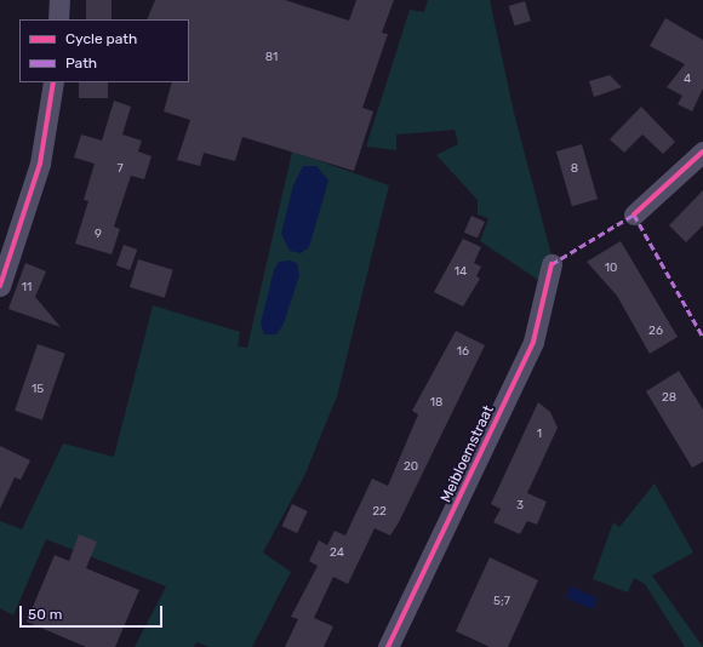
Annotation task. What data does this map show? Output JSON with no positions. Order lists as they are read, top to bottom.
{
  "streets": {
    "street": ["Meibloemstraat"]
  },
  "house_numbers": [
    "81",
    "4",
    "7",
    "8",
    "9",
    "10",
    "14",
    "11",
    "26",
    "16",
    "15",
    "28",
    "18",
    "1",
    "20",
    "3",
    "22",
    "24",
    "5;7"
  ],
  "legend": ["Cycle path", "Path"],
  "scale_bar": "50 m"
}
